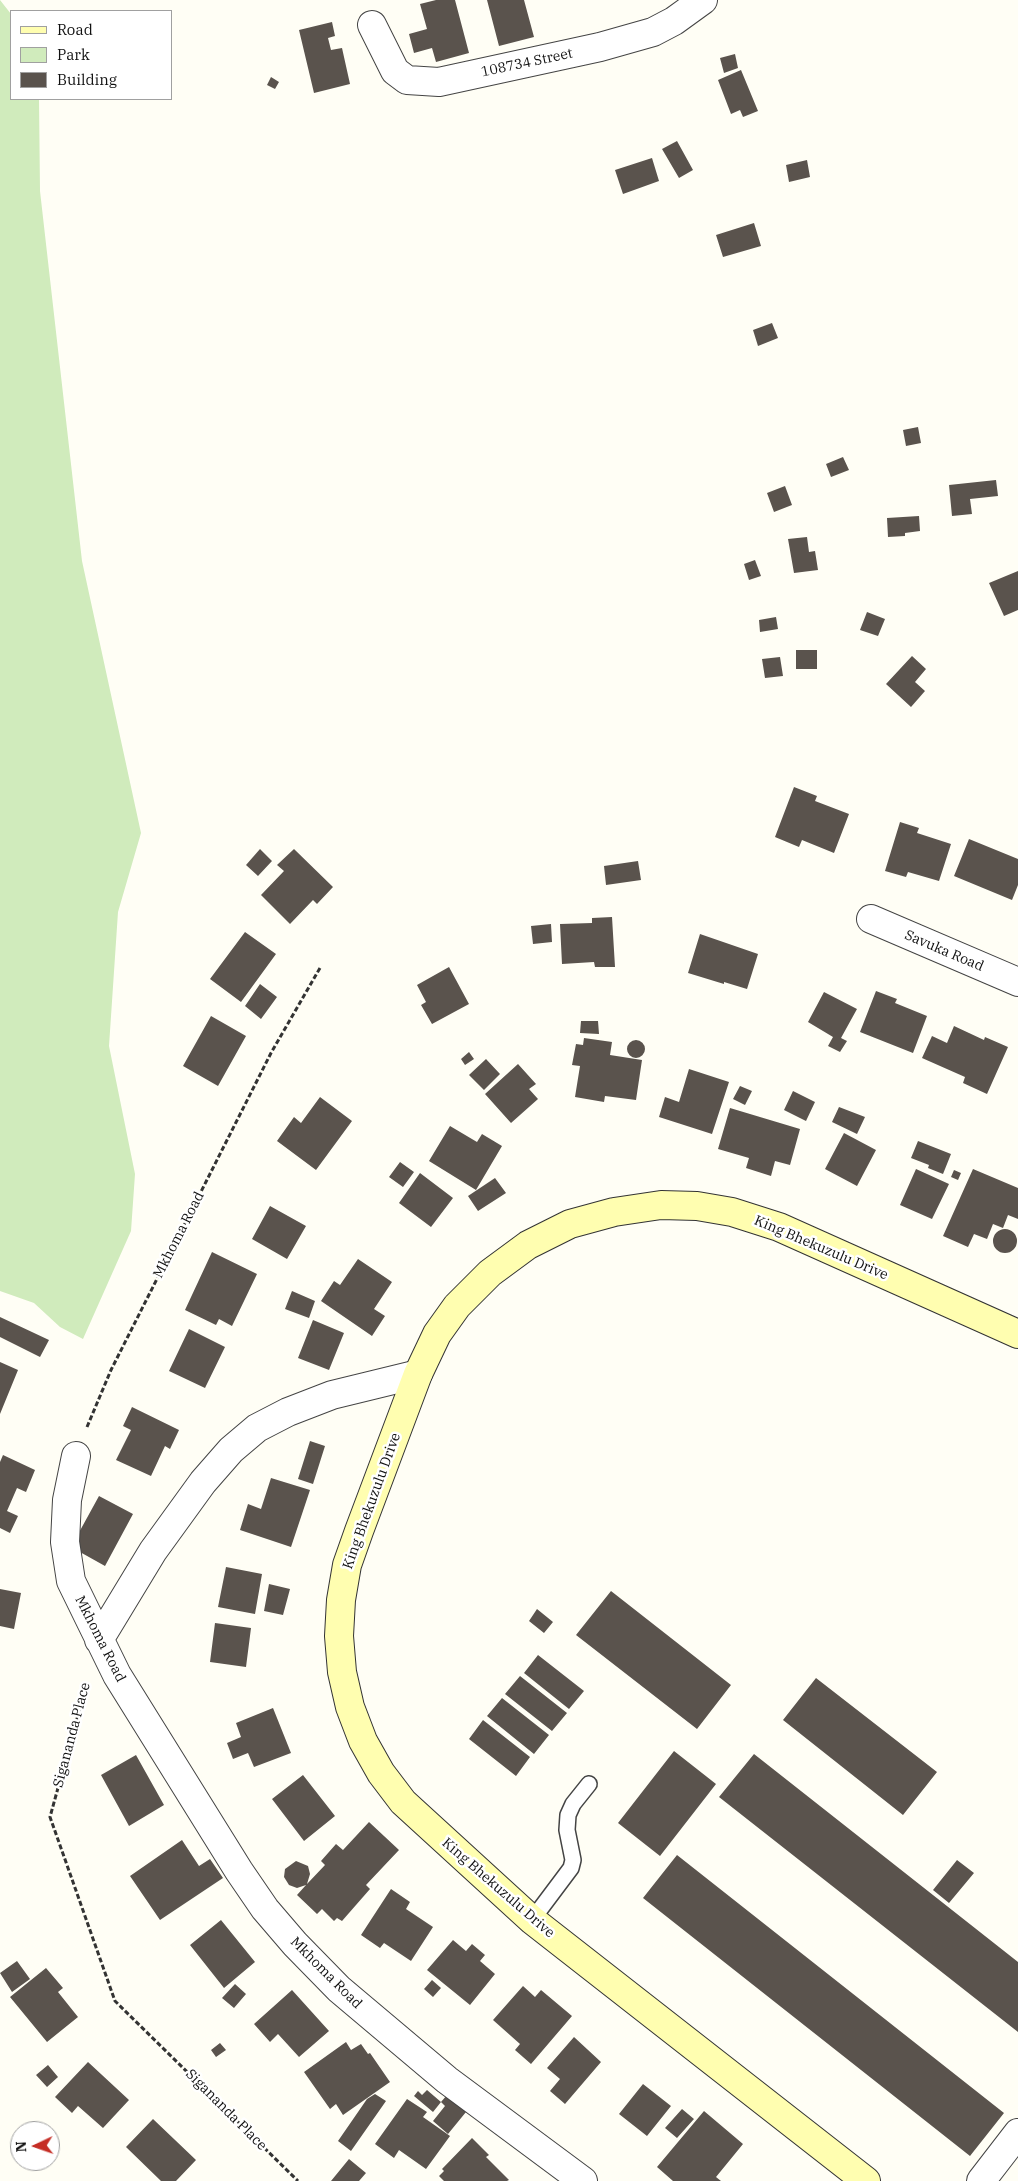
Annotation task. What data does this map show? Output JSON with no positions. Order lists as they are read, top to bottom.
{
  "streets": {
    "street": [
      "108734 Street",
      "Savuka Road",
      "Mkhoma Road",
      "King Bhekuzulu Drive"
    ],
    "path": ["Sigananda Place"]
  },
  "crossings": [
    ["Mkhoma Road", "Sigananda Place"]
  ],
  "legend": ["Road", "Park", "Building"],
  "north": "left"
}
